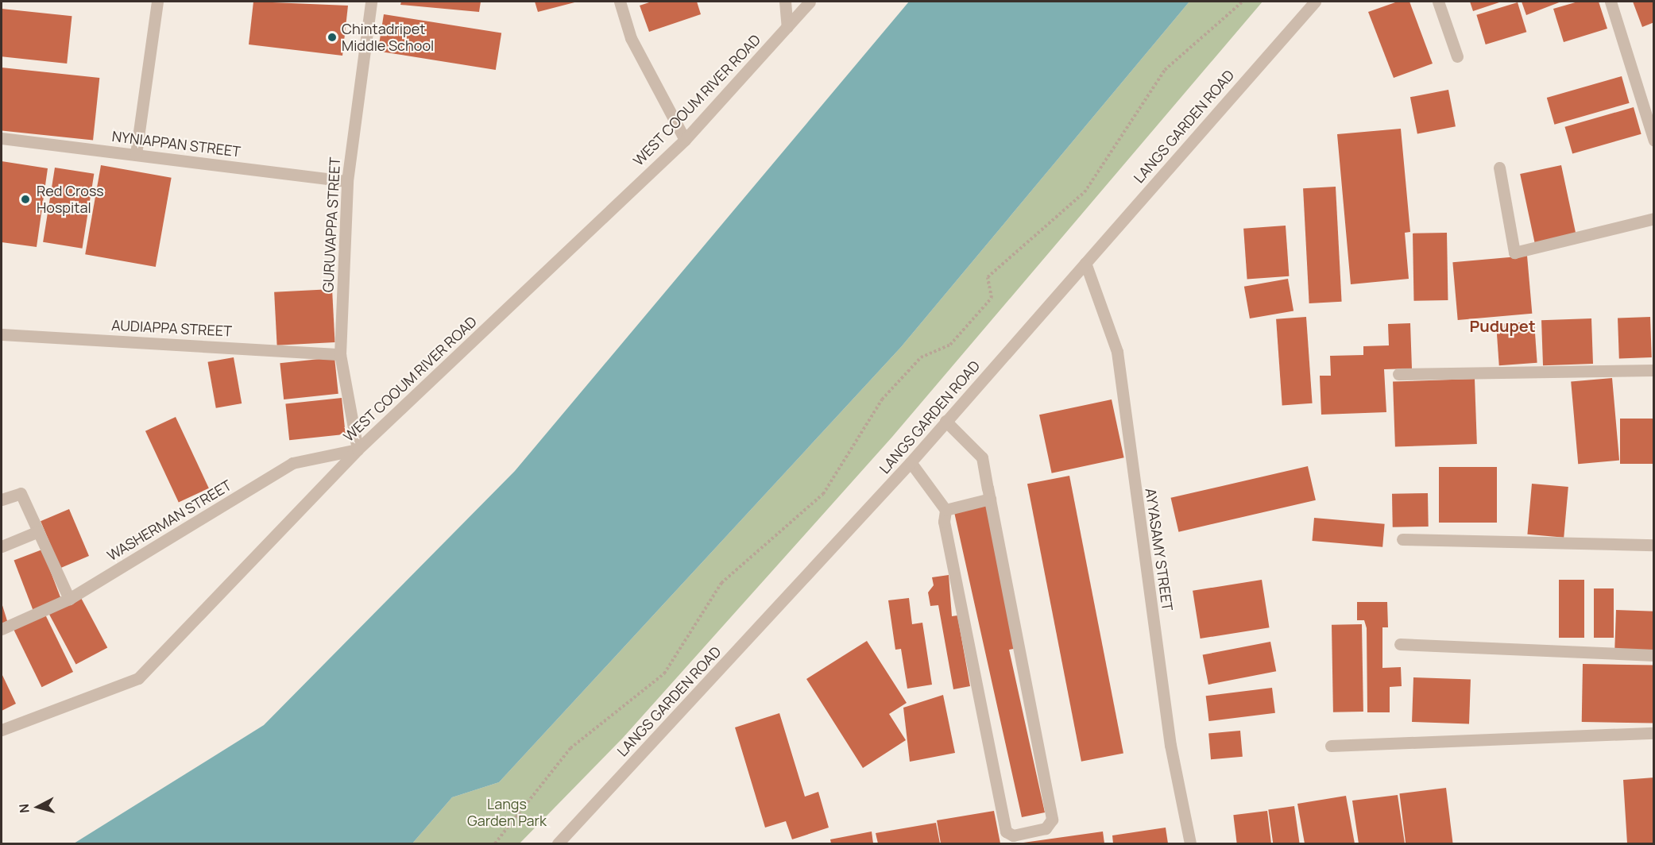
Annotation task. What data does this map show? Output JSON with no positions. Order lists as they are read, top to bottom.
{
  "streets": {
    "street": [
      "WEST COOUM RIVER ROAD",
      "LANGS GARDEN ROAD",
      "NYNIAPPAN STREET",
      "GURUVAPPA STREET",
      "AUDIAPPA STREET",
      "WASHERMAN STREET",
      "AYYASAMY STREET"
    ]
  },
  "crossings": [
    ["WEST COOUM RIVER ROAD", "GURUVAPPA STREET"],
    ["WEST COOUM RIVER ROAD", "WASHERMAN STREET"],
    ["LANGS GARDEN ROAD", "AYYASAMY STREET"],
    ["NYNIAPPAN STREET", "GURUVAPPA STREET"],
    ["GURUVAPPA STREET", "AUDIAPPA STREET"],
    ["GURUVAPPA STREET", "WASHERMAN STREET"]
  ],
  "districts": ["Pudupet"],
  "parks": ["Langs Garden Park"],
  "places": ["Chintadripet Middle School", "Red Cross Hospital"],
  "north": "left"
}
